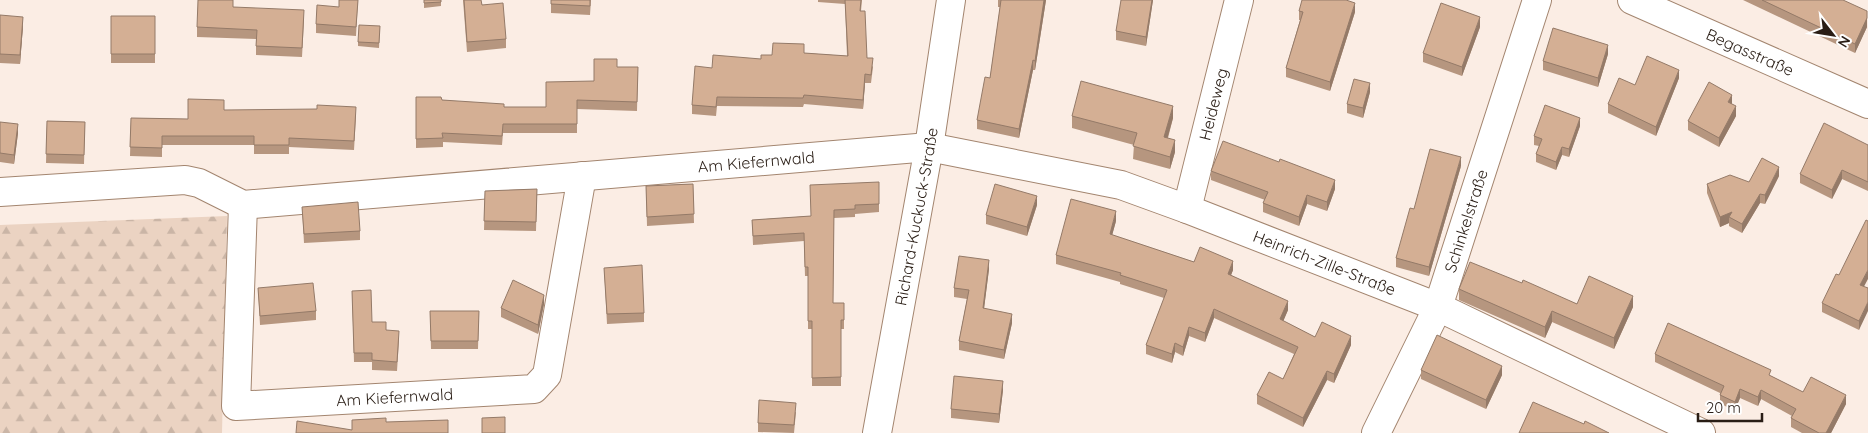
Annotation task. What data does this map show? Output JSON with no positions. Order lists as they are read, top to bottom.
{
  "streets": {
    "street": [
      "Begasstraße",
      "Heideweg",
      "Am Kiefernwald",
      "Richard-Kuckuck-Straße",
      "Schinkelstraße",
      "Heinrich-Zille-Straße"
    ]
  },
  "crossings": [
    ["Heideweg", "Heinrich-Zille-Straße"],
    ["Am Kiefernwald", "Richard-Kuckuck-Straße"],
    ["Am Kiefernwald", "Heinrich-Zille-Straße"],
    ["Richard-Kuckuck-Straße", "Heinrich-Zille-Straße"],
    ["Schinkelstraße", "Heinrich-Zille-Straße"]
  ],
  "scale_bar": "20 m",
  "north": "bottom right"
}
